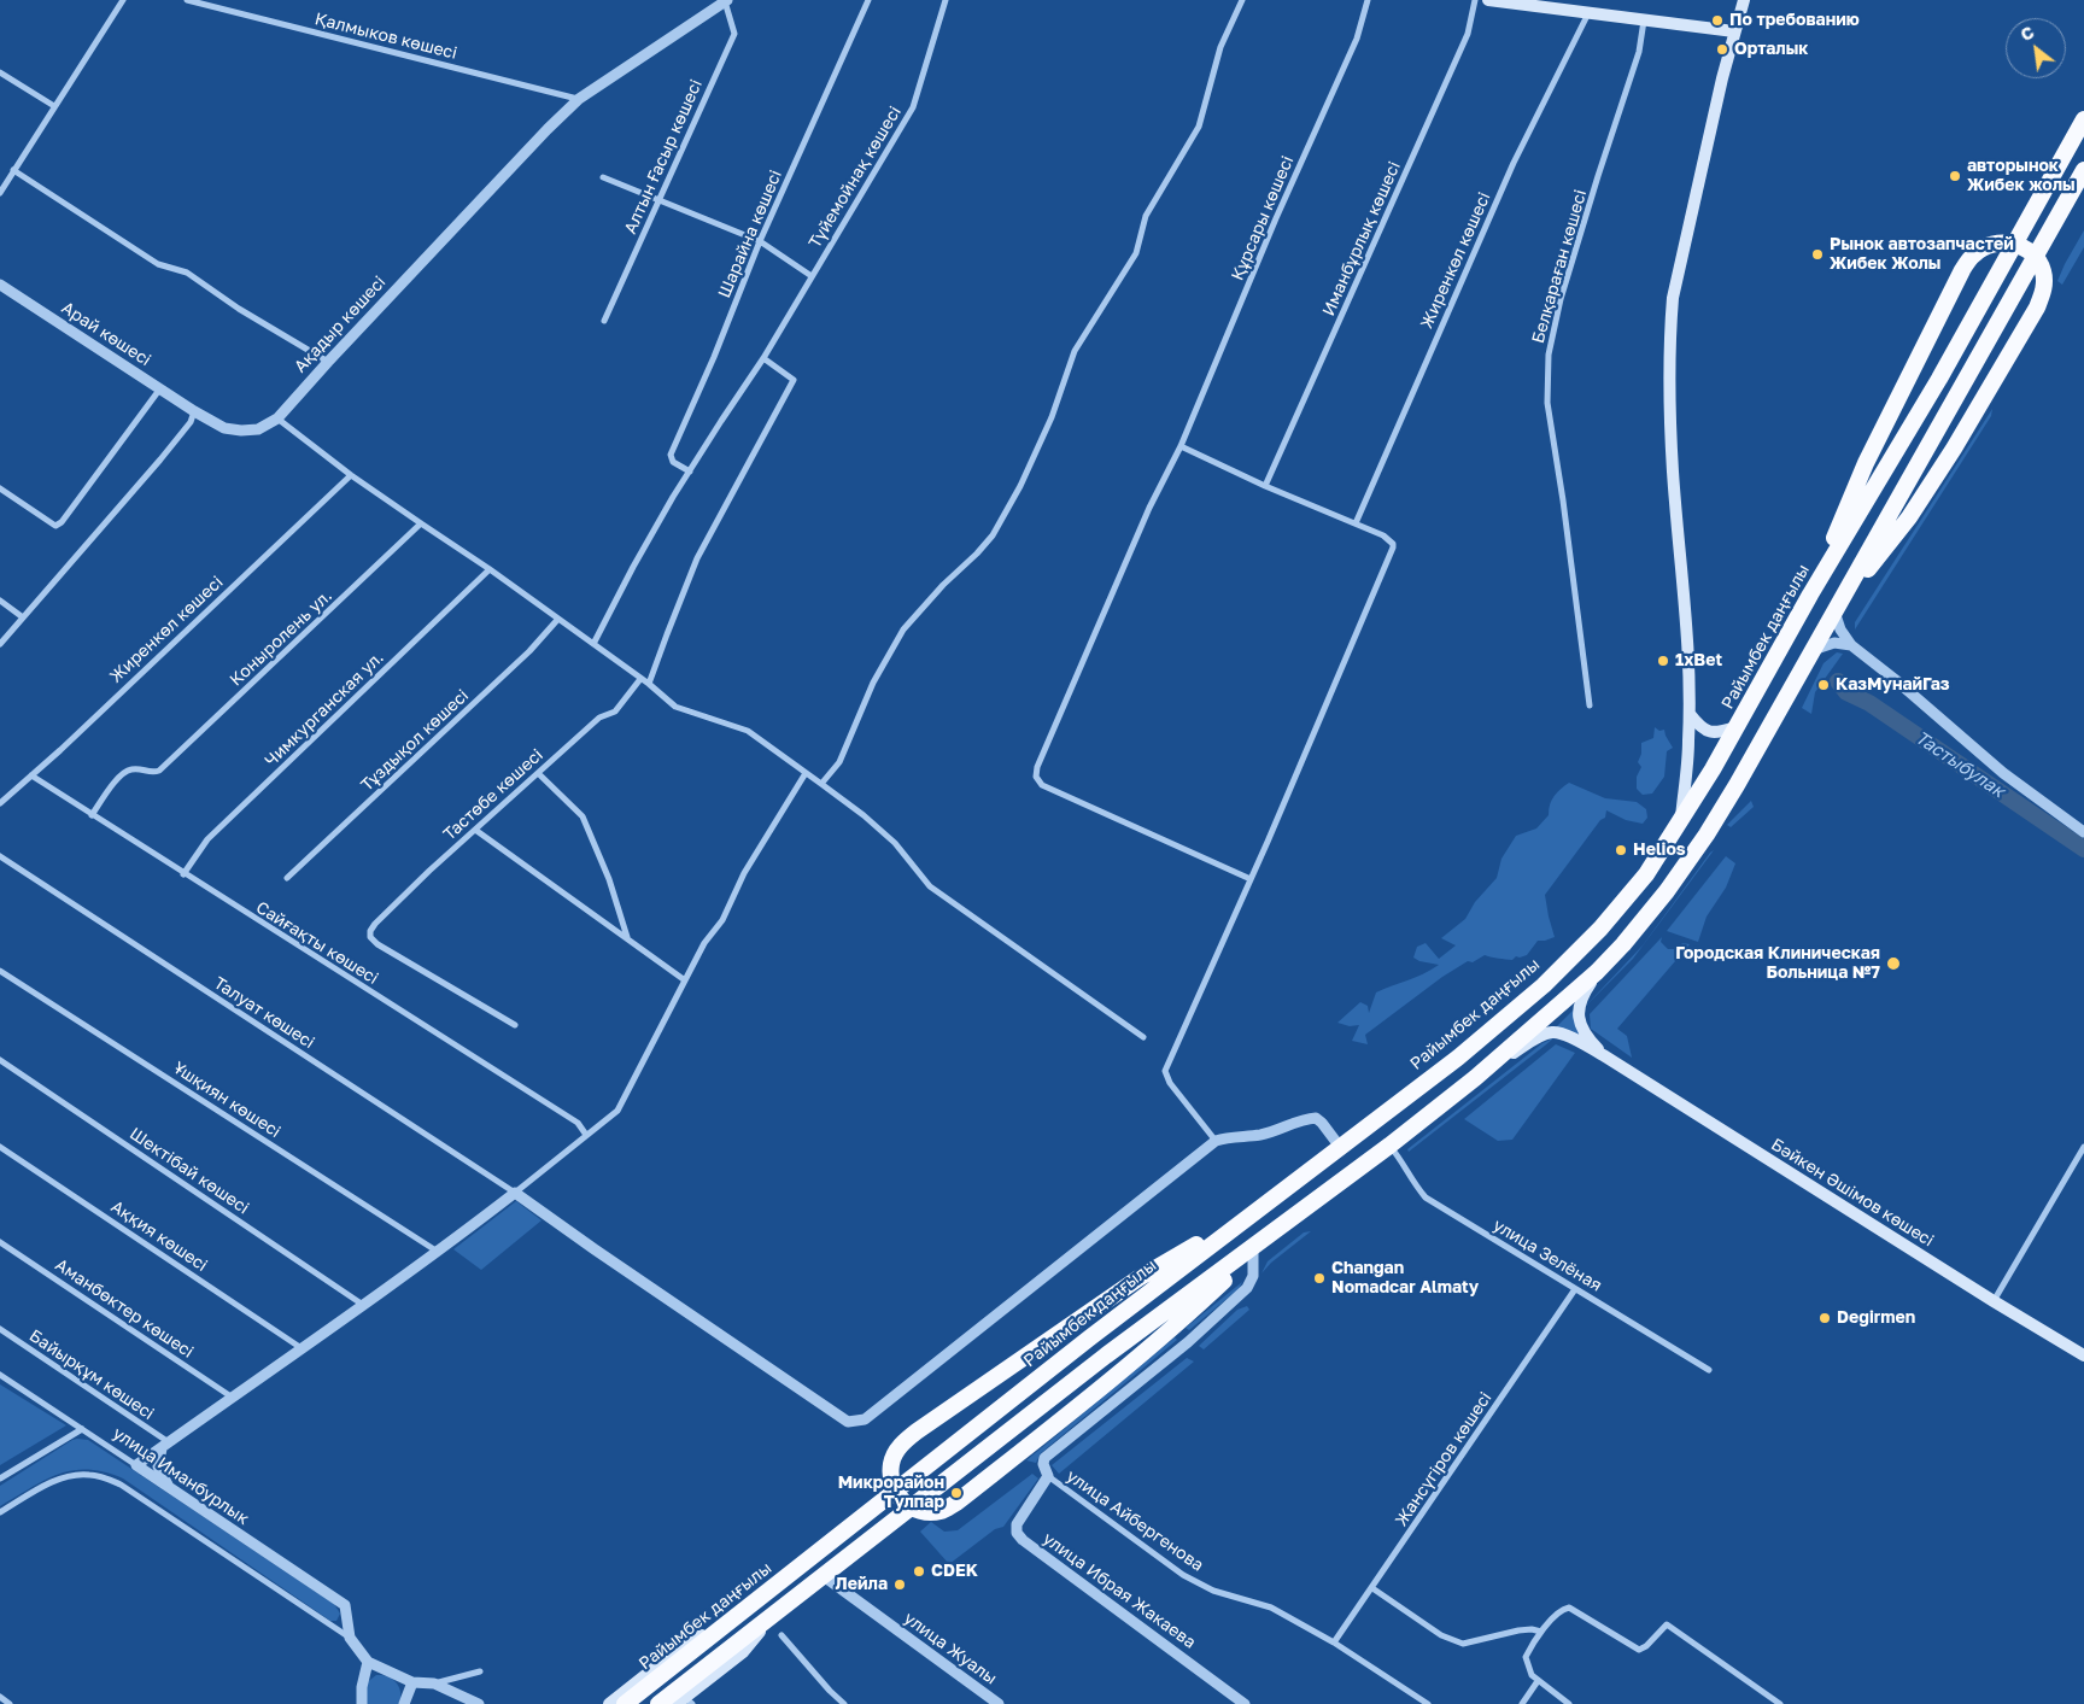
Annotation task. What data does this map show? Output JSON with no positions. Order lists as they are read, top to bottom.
{
  "streets": {
    "highway": ["Райымбек даңғылы"],
    "main road": ["Бәйкен Әшімов көшесі"],
    "street": [
      "Қалмыков көшесі",
      "Алтын Ғасыр көшесі",
      "Түйемойнақ көшесі",
      "Құрсары көшесі",
      "Шарайна көшесі",
      "Иманбұрлық көшесі",
      "Жиренкөл көшесі",
      "Белқараған көшесі",
      "Ақадыр көшесі",
      "Арай көшесі",
      "Коныролень ул.",
      "Чимкурганская ул.",
      "Тұздықол көшесі",
      "Тастөбе көшесі",
      "Сайғақты көшесі",
      "Талуат көшесі",
      "Ұшқиян көшесі",
      "Шектібай көшесі",
      "Аққия көшесі",
      "улица Зелёная",
      "Аманбөктер көшесі",
      "Байырқұм көшесі",
      "Жансүгіров көшесі",
      "улица Иманбурлык",
      "улица Айбергенова",
      "улица Ибрая Жакаева",
      "улица Жуалы"
    ]
  },
  "crossings": [
    ["Қалмыков көшесі", "Ақадыр көшесі"],
    ["Алтын Ғасыр көшесі", "Ақадыр көшесі"],
    ["Түйемойнақ көшесі", "Шарайна көшесі"],
    ["Жиренкөл көшесі", "Сайғақты көшесі"],
    ["Ақадыр көшесі", "Арай көшесі"],
    ["Коныролень ул.", "Сайғақты көшесі"],
    ["Чимкурганская ул.", "Сайғақты көшесі"],
    ["улица Зелёная", "Жансүгіров көшесі"],
    ["Жансүгіров көшесі", "улица Айбергенова"],
    ["улица Айбергенова", "улица Ибрая Жакаева"]
  ],
  "water": ["Тастыбулак"],
  "places": [
    "По требованию",
    "Орталык",
    "авторынок Жибек жолы",
    "Рынок автозапчастей Жибек Жолы",
    "1xBet",
    "КазМунайГаз",
    "Helios",
    "Городская Клиническая Больница №7",
    "Changan Nomadcar Almaty",
    "Degirmen",
    "Микрорайон Тулпар",
    "CDEK",
    "Лейла"
  ],
  "north": "top left"
}
